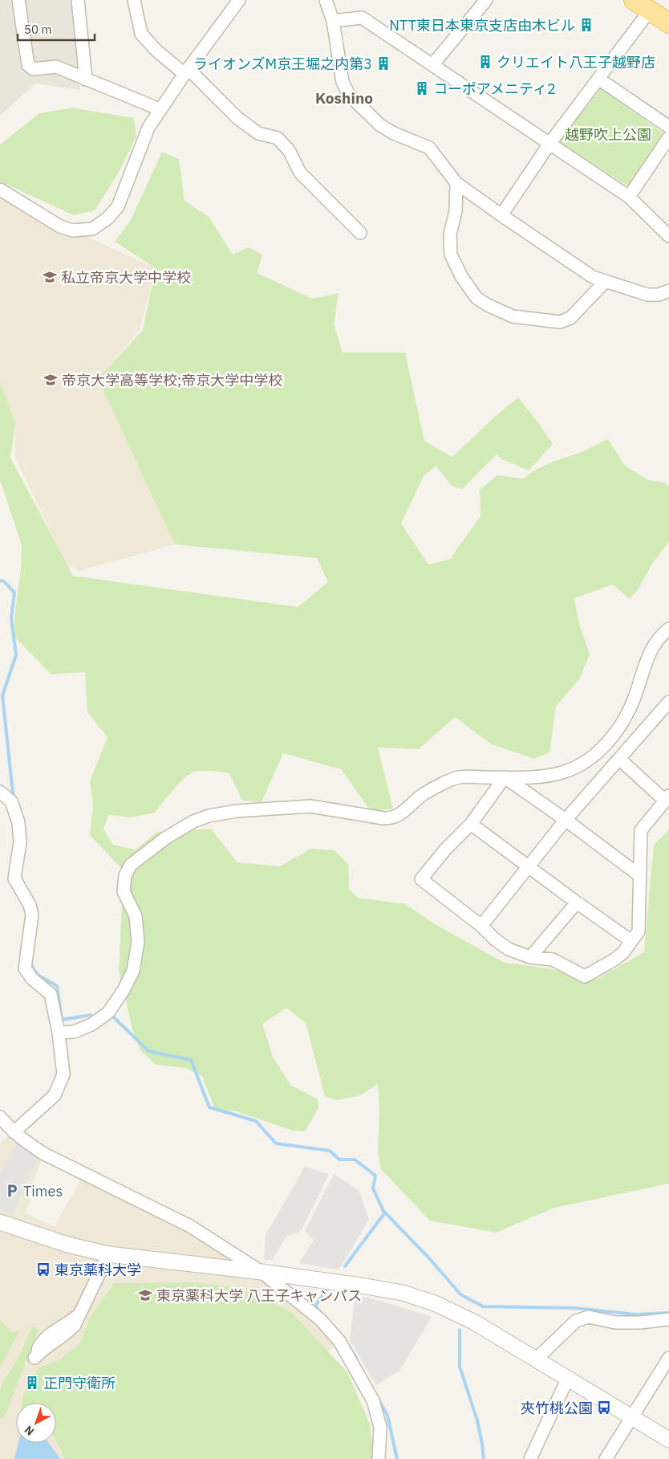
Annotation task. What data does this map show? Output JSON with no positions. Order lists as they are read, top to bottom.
{
  "districts": ["Koshino"],
  "parks": ["越野吹上公園"],
  "places": {
    "building": [
      "NTT東日本東京支店由木ビル",
      "クリエイト八王子越野店",
      "ライオンズM京王堀之内第3",
      "コーポアメニティ2",
      "正門守衛所"
    ],
    "school or university": ["私立帝京大学中学校", "帝京大学高等学校;帝京大学中学校", "東京薬科大学 八王子キャンパス"],
    "parking": ["Times"],
    "bus stop": ["東京薬科大学", "夾竹桃公園"]
  },
  "scale_bar": "50 m",
  "north": "bottom left"
}
